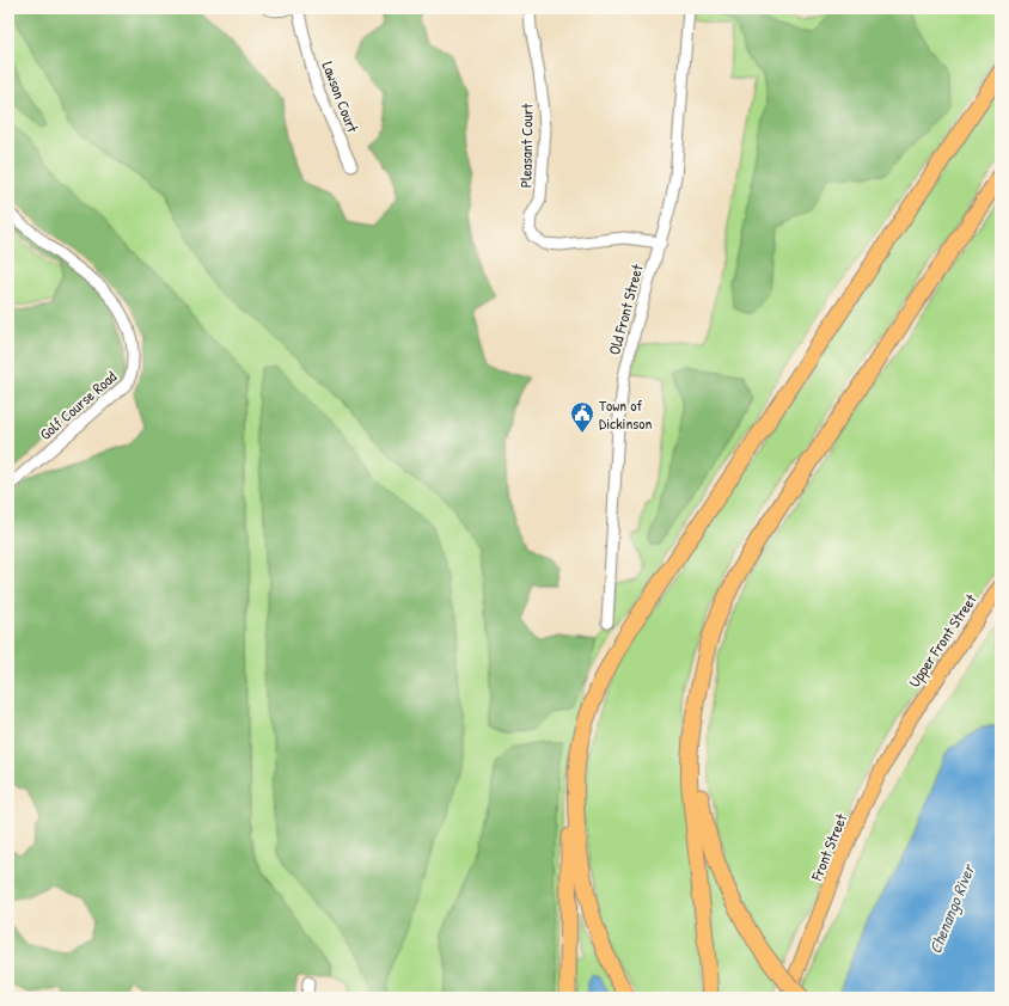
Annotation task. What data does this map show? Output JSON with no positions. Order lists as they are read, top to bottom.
{
  "streets": {
    "main road": ["Upper Front Street", "Front Street"],
    "street": [
      "Lawson Court",
      "Pleasant Court",
      "Old Front Street",
      "Golf Course Road"
    ]
  },
  "crossings": [
    ["Pleasant Court", "Old Front Street"],
    ["Upper Front Street", "Front Street"]
  ],
  "water": ["Chenango River"],
  "places": {
    "public building": ["Town of Dickinson"]
  }
}
